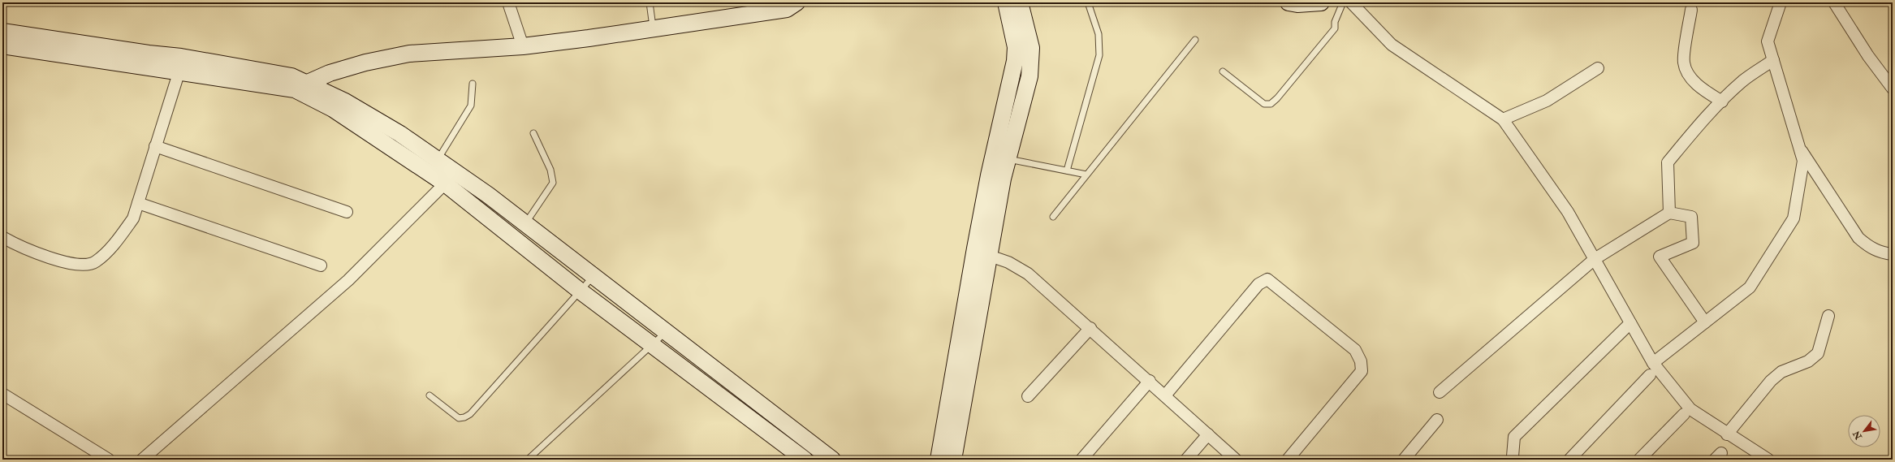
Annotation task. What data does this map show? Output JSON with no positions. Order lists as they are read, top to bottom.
{
  "north": "bottom left"
}
